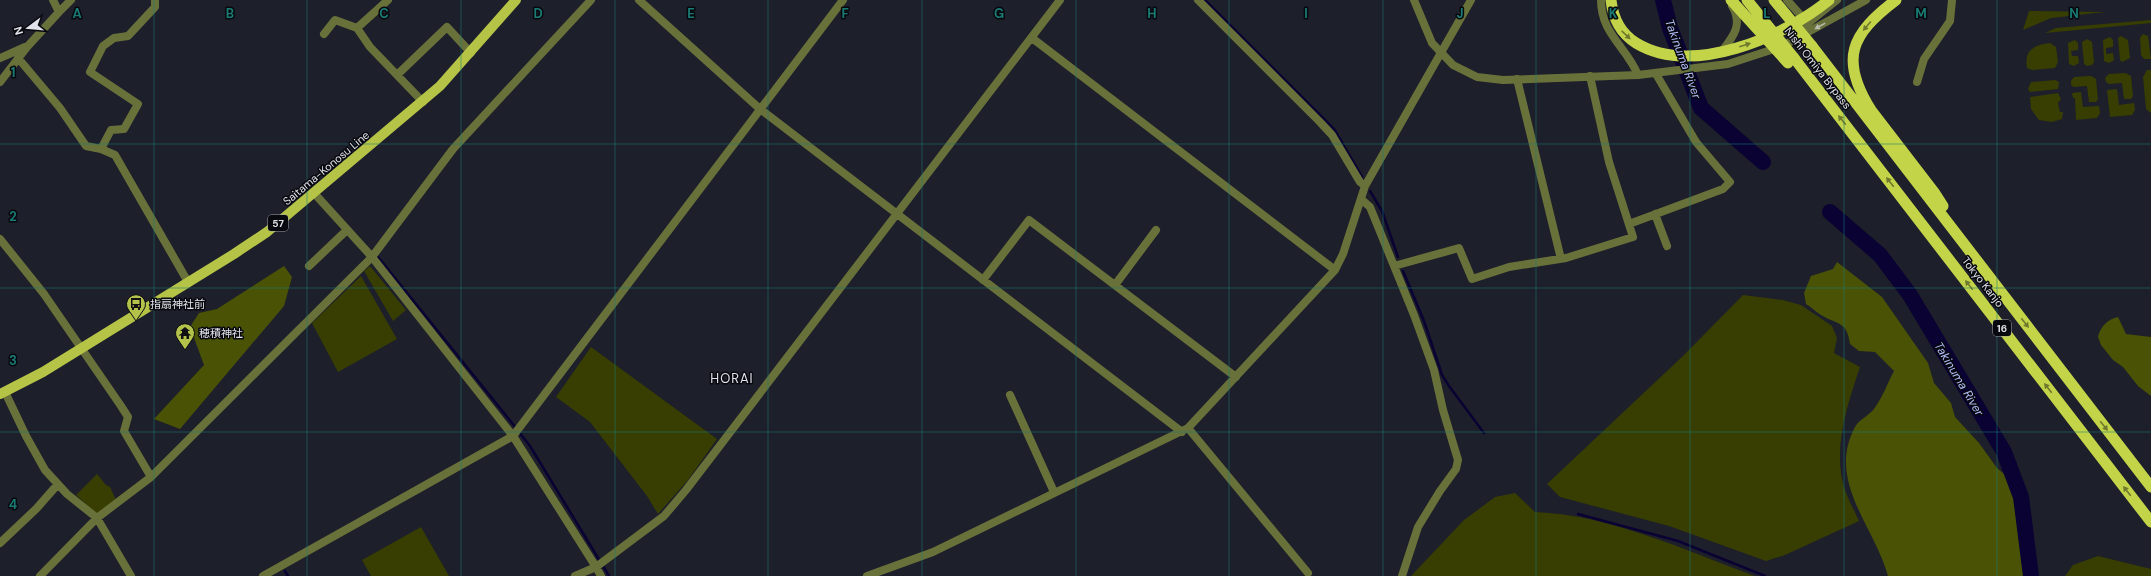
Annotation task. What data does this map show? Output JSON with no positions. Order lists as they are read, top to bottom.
{
  "streets": {
    "highway": ["Nishi Omiya Bypass", "Tokyo Kanjo", "16"],
    "main road": ["Saitama-Konosu Line", "57"]
  },
  "crossings": [
    ["Nishi Omiya Bypass", "Tokyo Kanjo"]
  ],
  "districts": ["HORAI"],
  "water": ["Takinuma River"],
  "places": {
    "bus stop": ["指扇神社前"],
    "temple": ["穂積神社"]
  },
  "north": "left",
  "grid": {
    "columns": [
      "A",
      "B",
      "C",
      "D",
      "E",
      "F",
      "G",
      "H",
      "I",
      "J",
      "K",
      "L",
      "M",
      "N"
    ],
    "rows": [
      "1",
      "2",
      "3",
      "4"
    ]
  }
}
